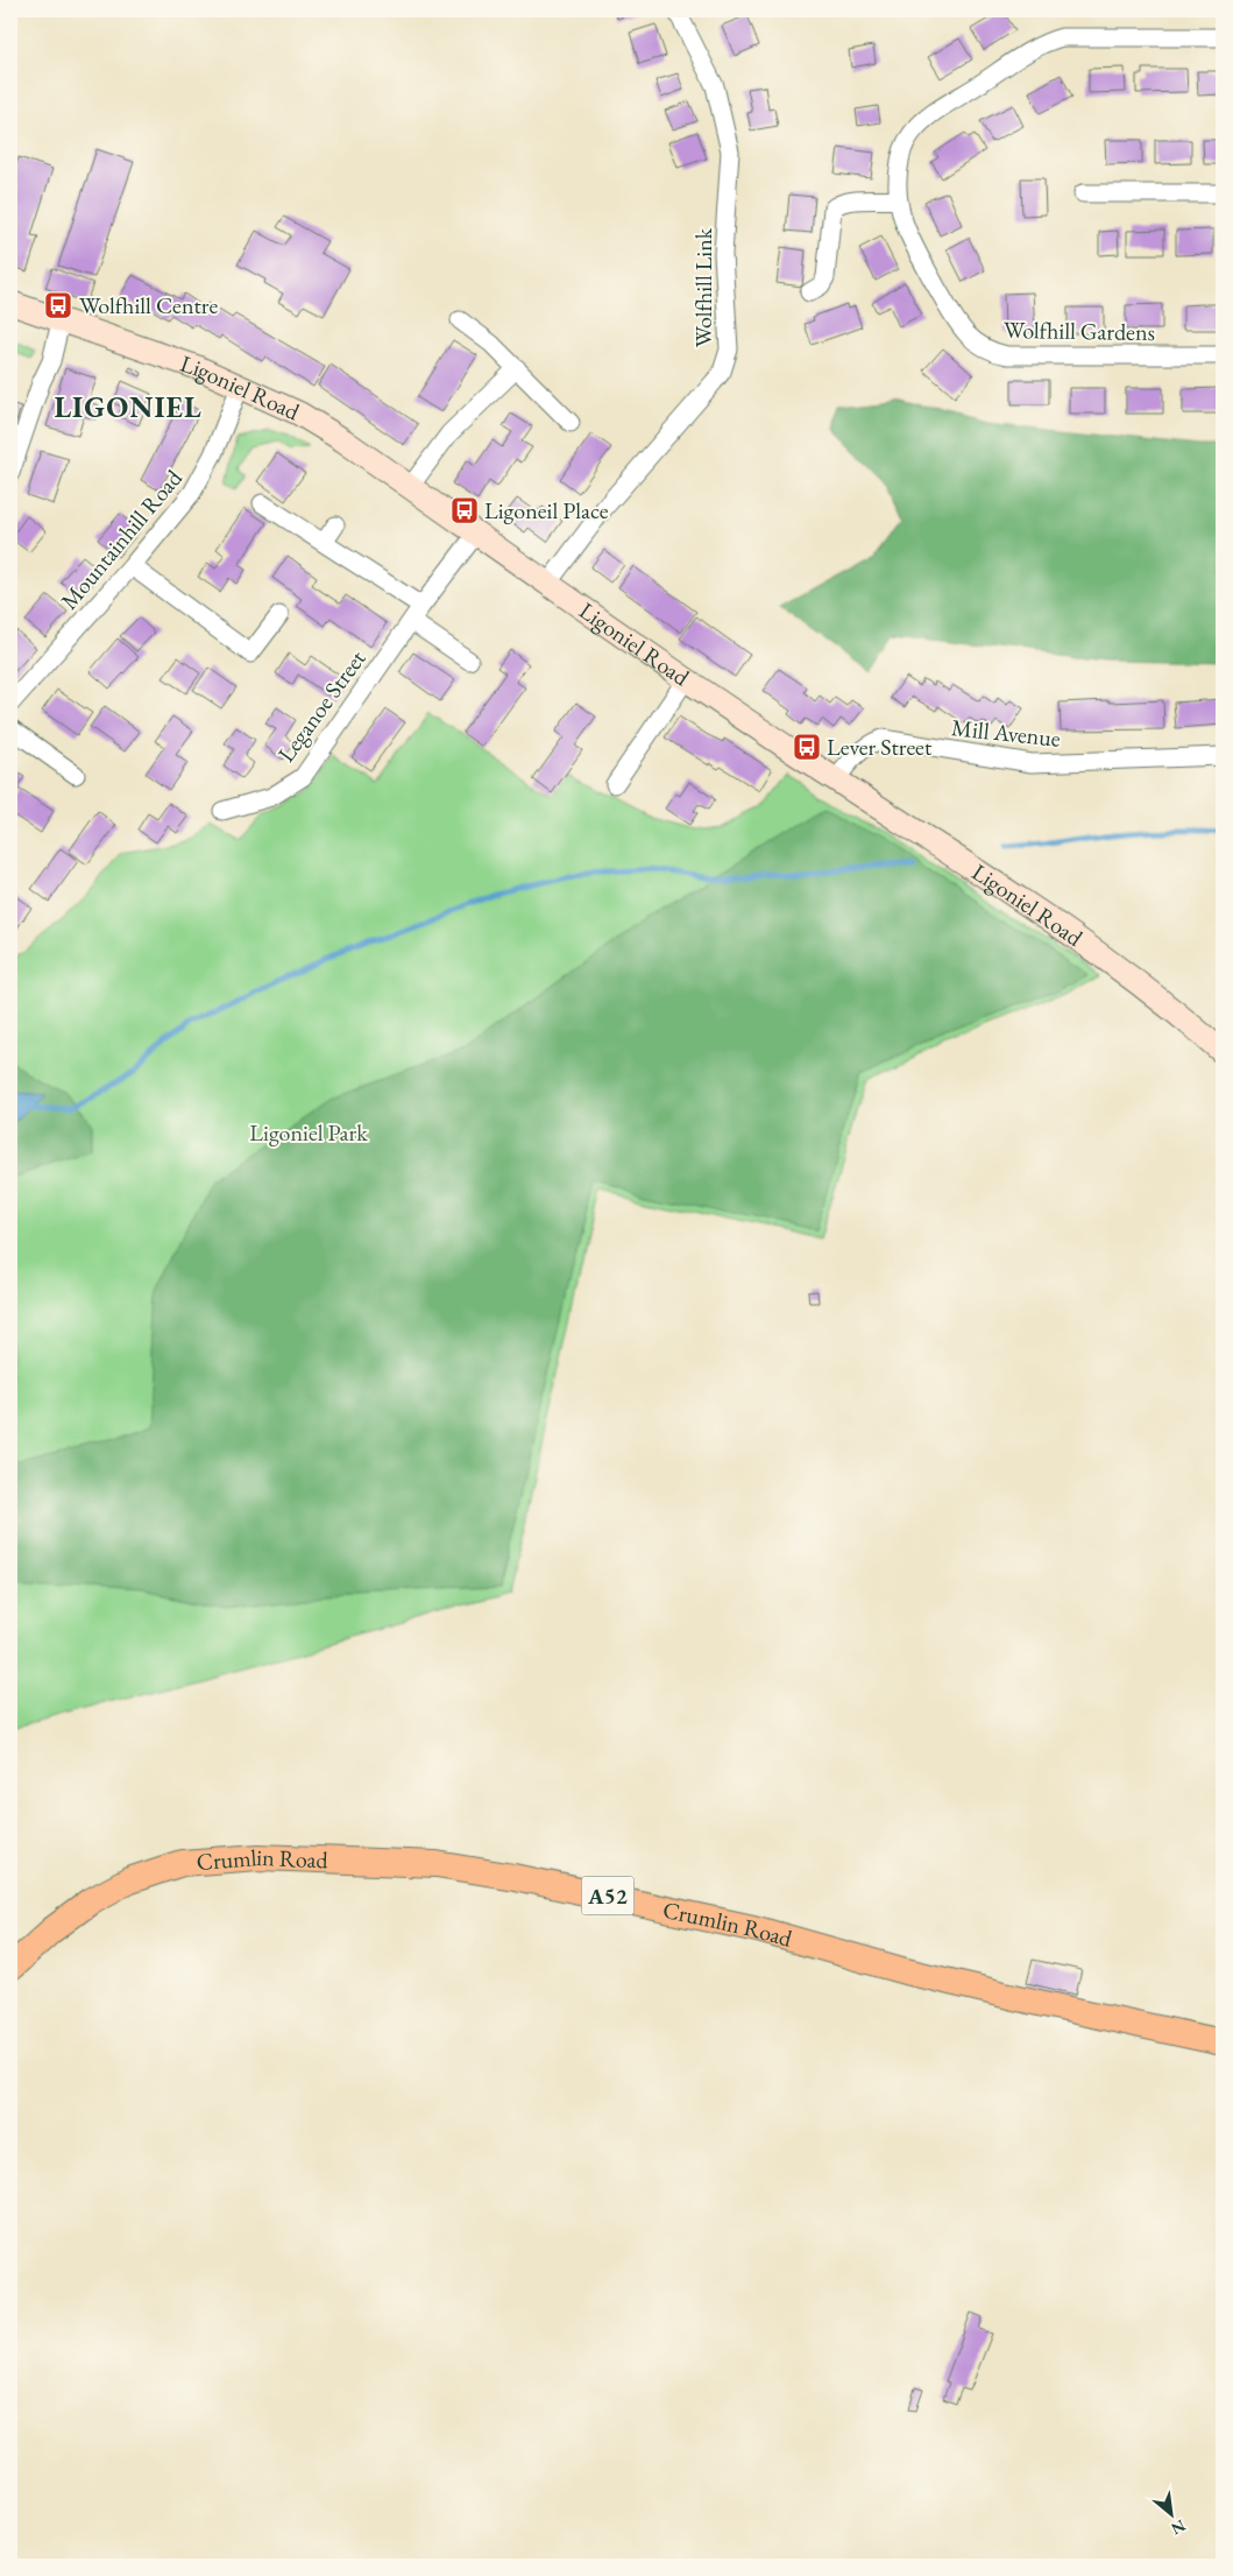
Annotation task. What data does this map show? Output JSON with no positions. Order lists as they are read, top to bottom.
{
  "streets": {
    "main road": ["Crumlin Road", "A52"],
    "street": [
      "Wolfhill Link",
      "Wolfhill Gardens",
      "Ligoniel Road",
      "Mountainhill Road",
      "Leganoe Street",
      "Mill Avenue"
    ]
  },
  "crossings": [
    ["Wolfhill Link", "Ligoniel Road"],
    ["Ligoniel Road", "Mountainhill Road"],
    ["Ligoniel Road", "Leganoe Street"],
    ["Ligoniel Road", "Mill Avenue"]
  ],
  "districts": ["LIGONIEL"],
  "parks": ["Ligoniel Park"],
  "places": {
    "bus stop": ["Wolfhill Centre", "Ligoneil Place", "Lever Street"]
  },
  "north": "bottom right"
}
